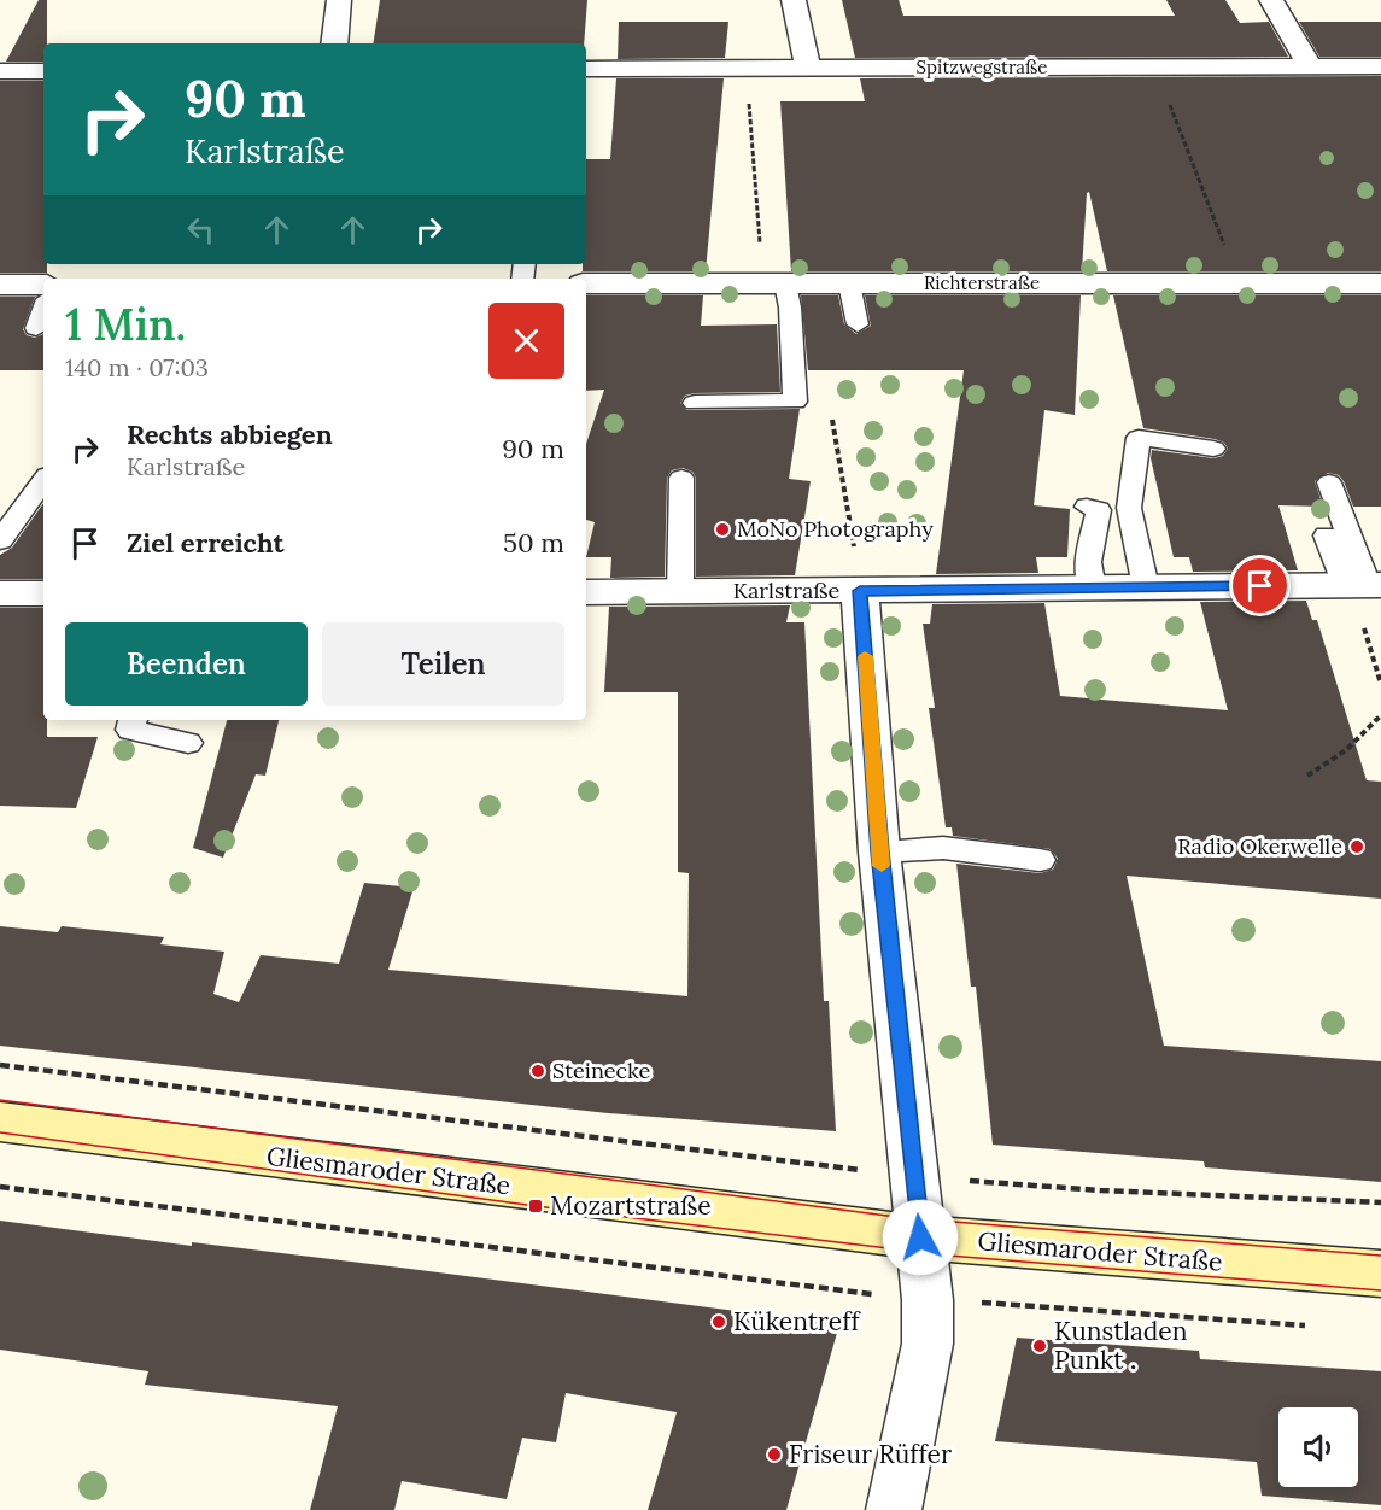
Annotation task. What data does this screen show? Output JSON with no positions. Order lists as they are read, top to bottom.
{
  "streets": {
    "street": [
      "Spitzwegstraße",
      "Richterstraße",
      "Karlstraße",
      "Gliesmaroder Straße"
    ]
  },
  "places": {
    "other": [
      "MoNo Photography",
      "Radio Okerwelle",
      "Steinecke",
      "Kükentreff",
      "Kunstladen Punkt .",
      "Friseur Rüffer"
    ],
    "transit": ["Mozartstraße"]
  },
  "page": {
    "turn": ["90 m", "Karlstraße"],
    "heading": ["1 Min.", "140 m · 07:03"],
    "list": [
      {
        "name": "Rechts abbiegen",
        "note": "Karlstraße",
        "value": "90 m"
      },
      {
        "name": "Ziel erreicht",
        "value": "50 m"
      }
    ],
    "buttons": ["Beenden", "Teilen"]
  }
}
